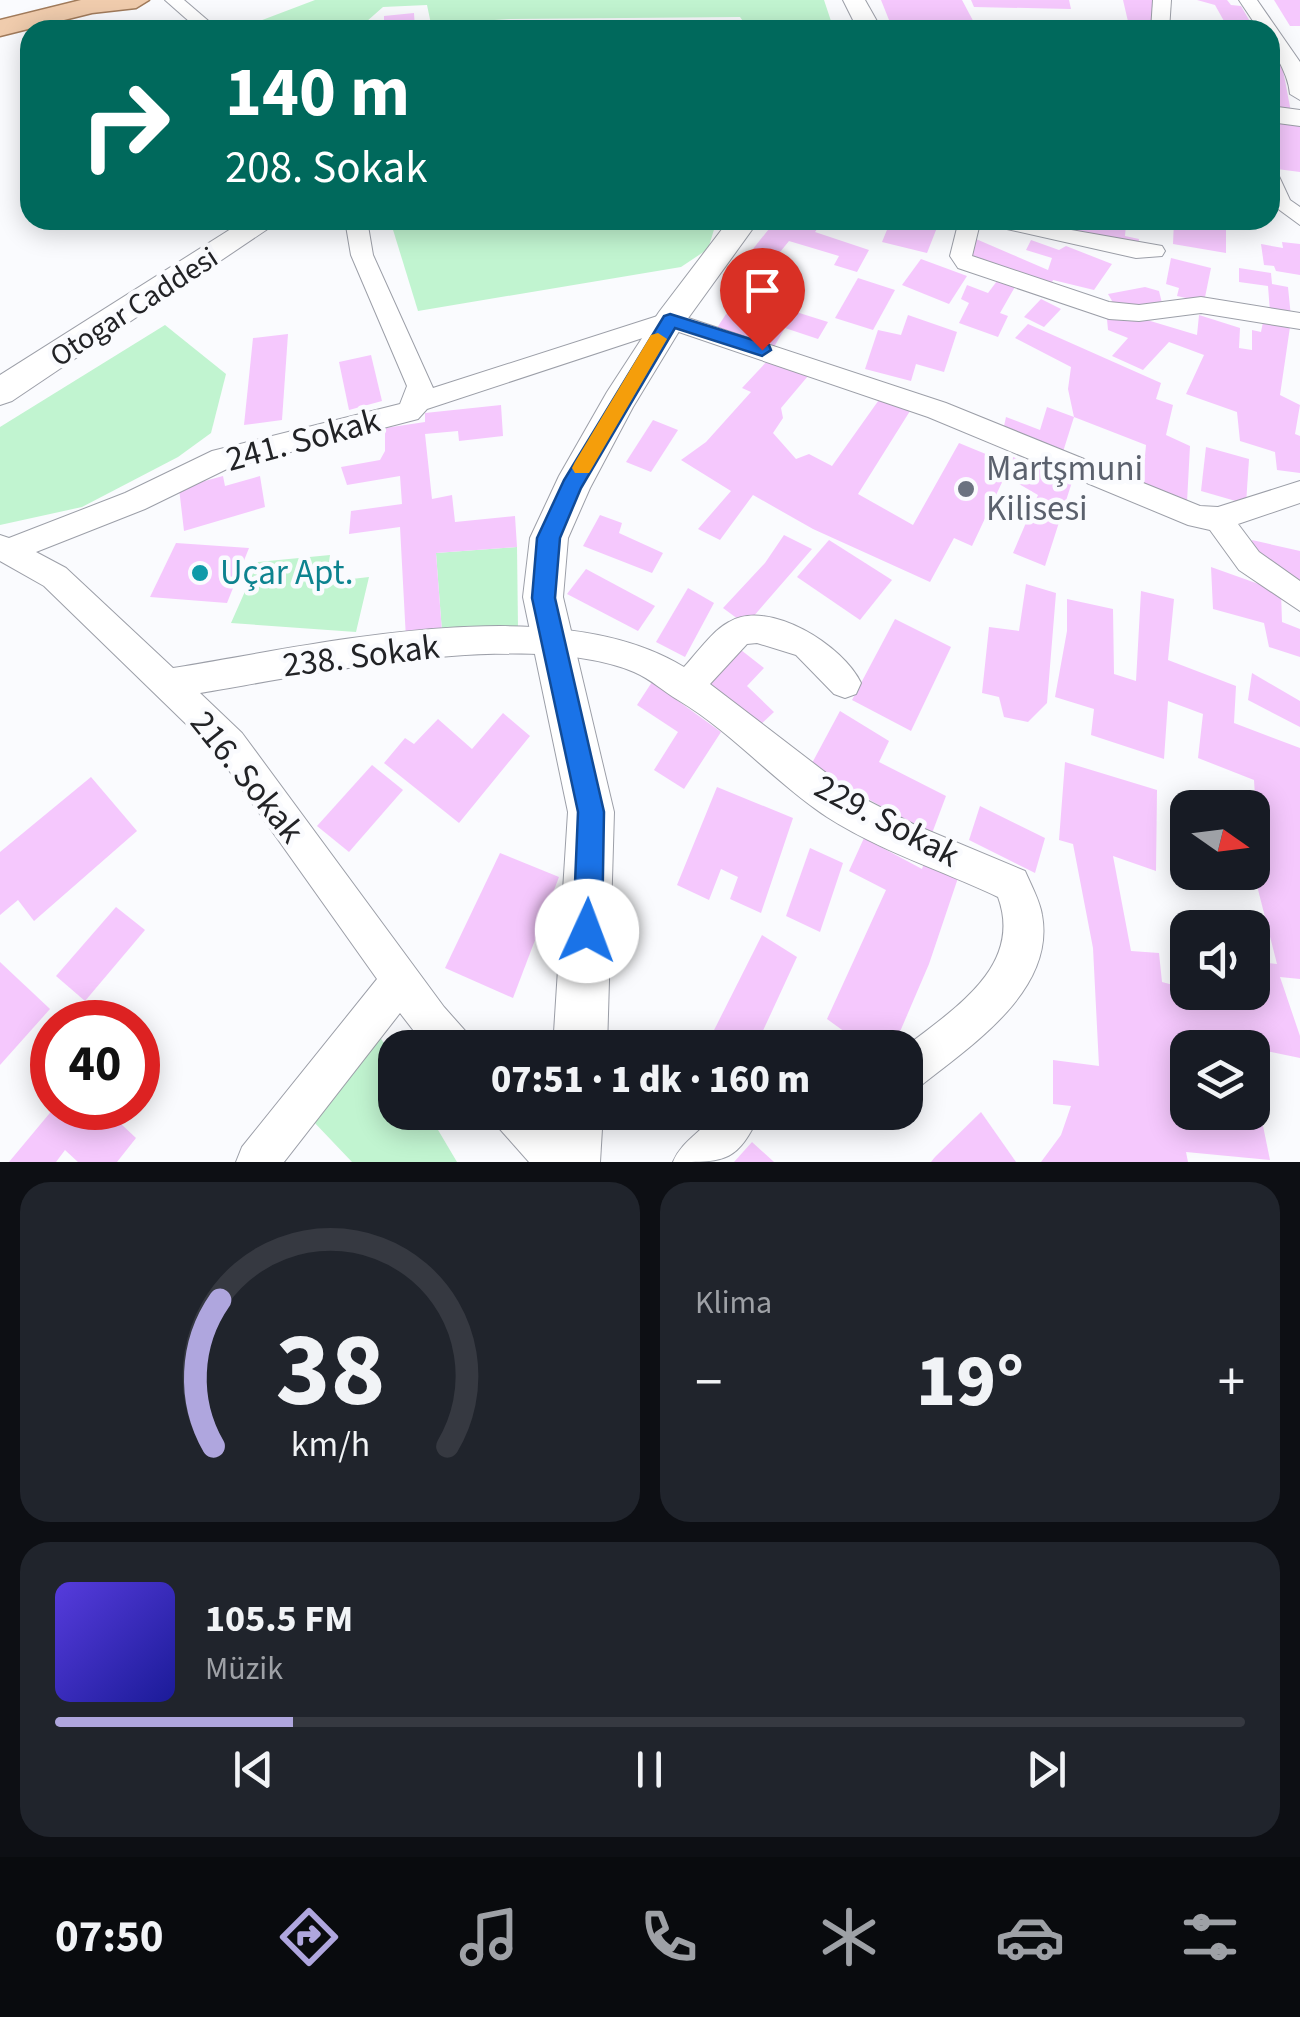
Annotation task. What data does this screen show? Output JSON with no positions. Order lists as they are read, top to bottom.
{
  "streets": {
    "street": [
      "Otogar Caddesi",
      "241. Sokak",
      "238. Sokak",
      "216. Sokak",
      "229. Sokak"
    ]
  },
  "crossings": [
    ["241. Sokak", "216. Sokak"],
    ["238. Sokak", "216. Sokak"],
    ["238. Sokak", "229. Sokak"]
  ],
  "places": ["Martşmuni Kilisesi", "Uçar Apt."],
  "north": "right",
  "page": {
    "turn": ["140 m", "208. Sokak"],
    "limit": "40",
    "trip": "07:51 · 1 dk · 160 m",
    "tile": "Klima",
    "heat": ["−", "19°", "+"],
    "song": ["105.5 FM", "Müzik"],
    "tabs": "07:50",
    "gauge": ["38", "km/h"]
  }
}
